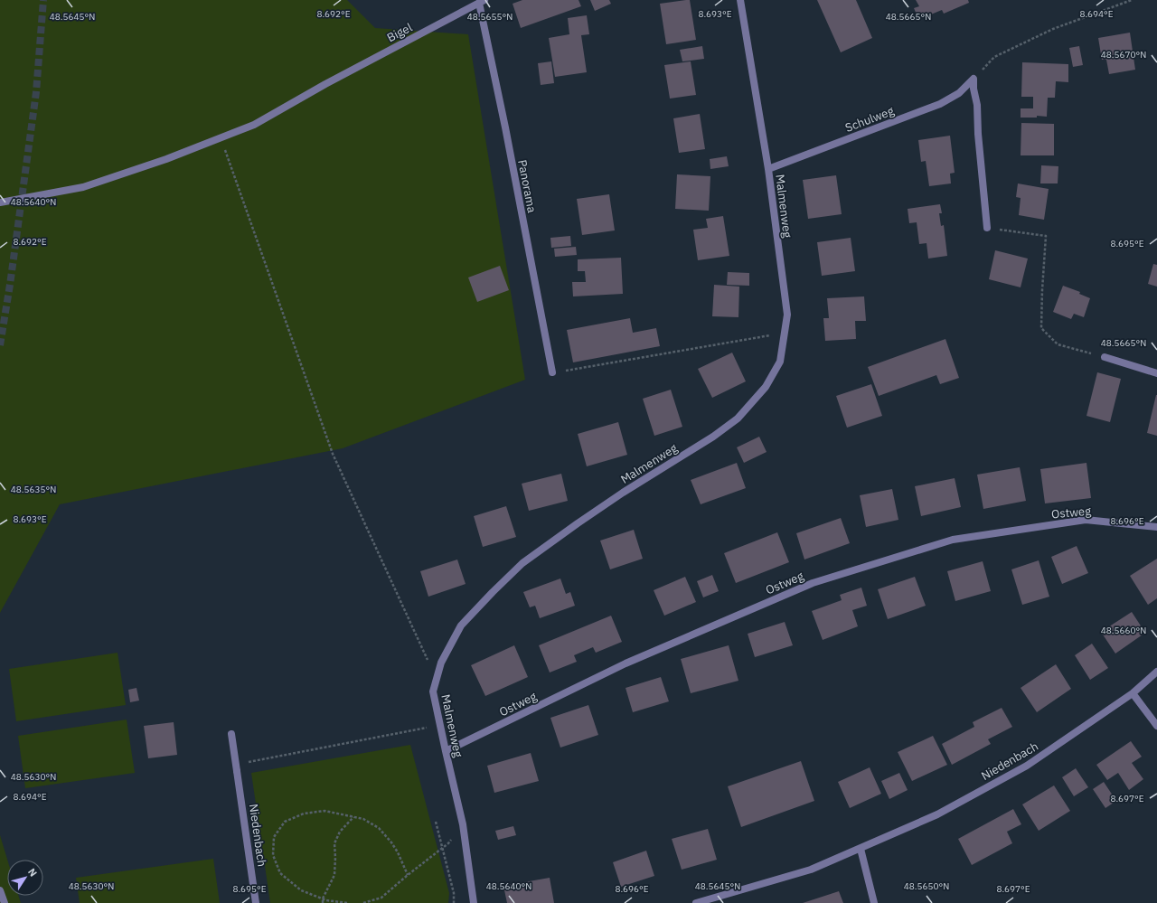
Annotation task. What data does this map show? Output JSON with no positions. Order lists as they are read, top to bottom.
{
  "streets": {
    "street": [
      "Bigel",
      "Schulweg",
      "Panorama",
      "Malmenweg",
      "Ostweg",
      "Niedenbach"
    ]
  },
  "crossings": [
    ["Bigel", "Panorama"],
    ["Schulweg", "Malmenweg"],
    ["Malmenweg", "Ostweg"]
  ],
  "north": "top right",
  "coordinates": [
    "8.692°E",
    "8.693°E",
    "8.694°E",
    "48.5645°N",
    "48.5655°N",
    "48.5665°N",
    "48.5670°N",
    "48.5640°N",
    "8.695°E",
    "48.5635°N",
    "8.696°E",
    "48.5660°N",
    "48.5630°N",
    "8.697°E",
    "48.5650°N"
  ]
}
